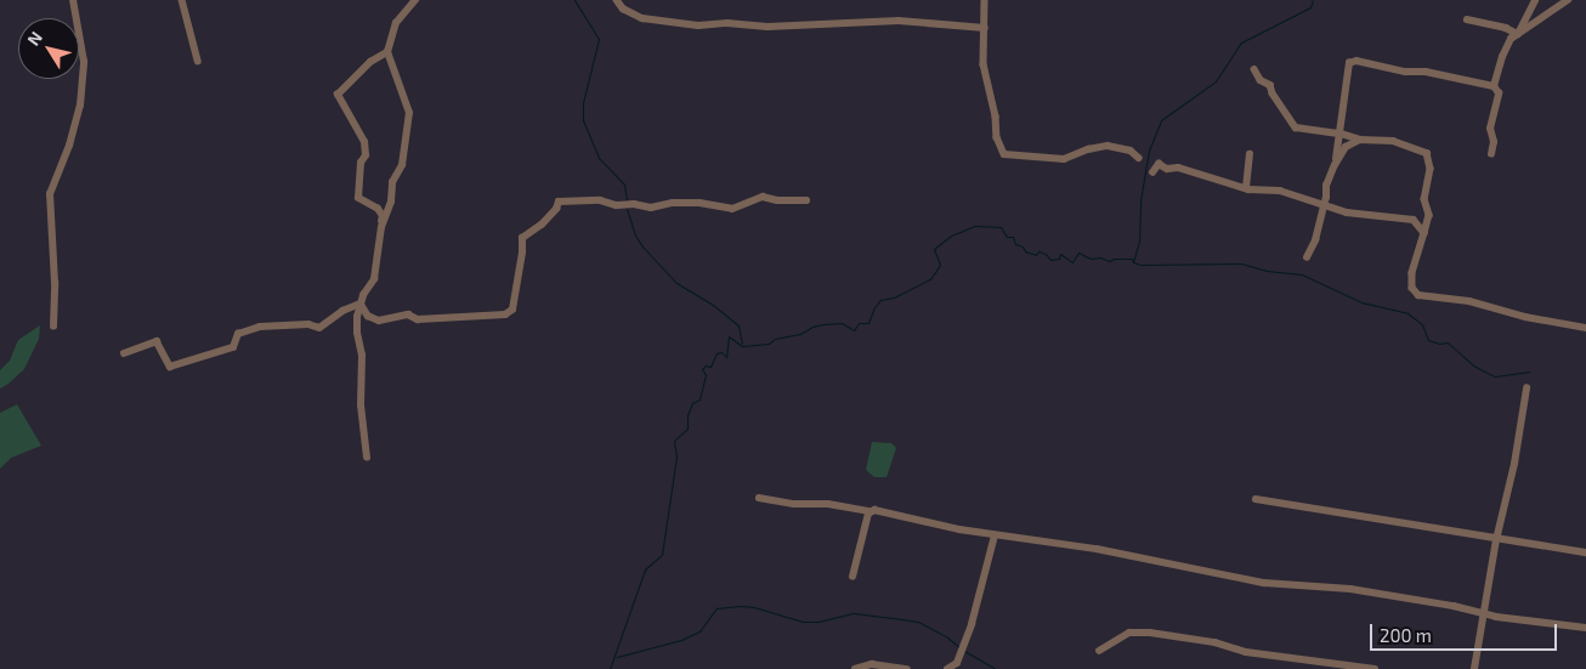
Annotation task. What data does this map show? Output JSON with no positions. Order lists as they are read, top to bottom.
{
  "scale_bar": "200 m",
  "north": "top left"
}
